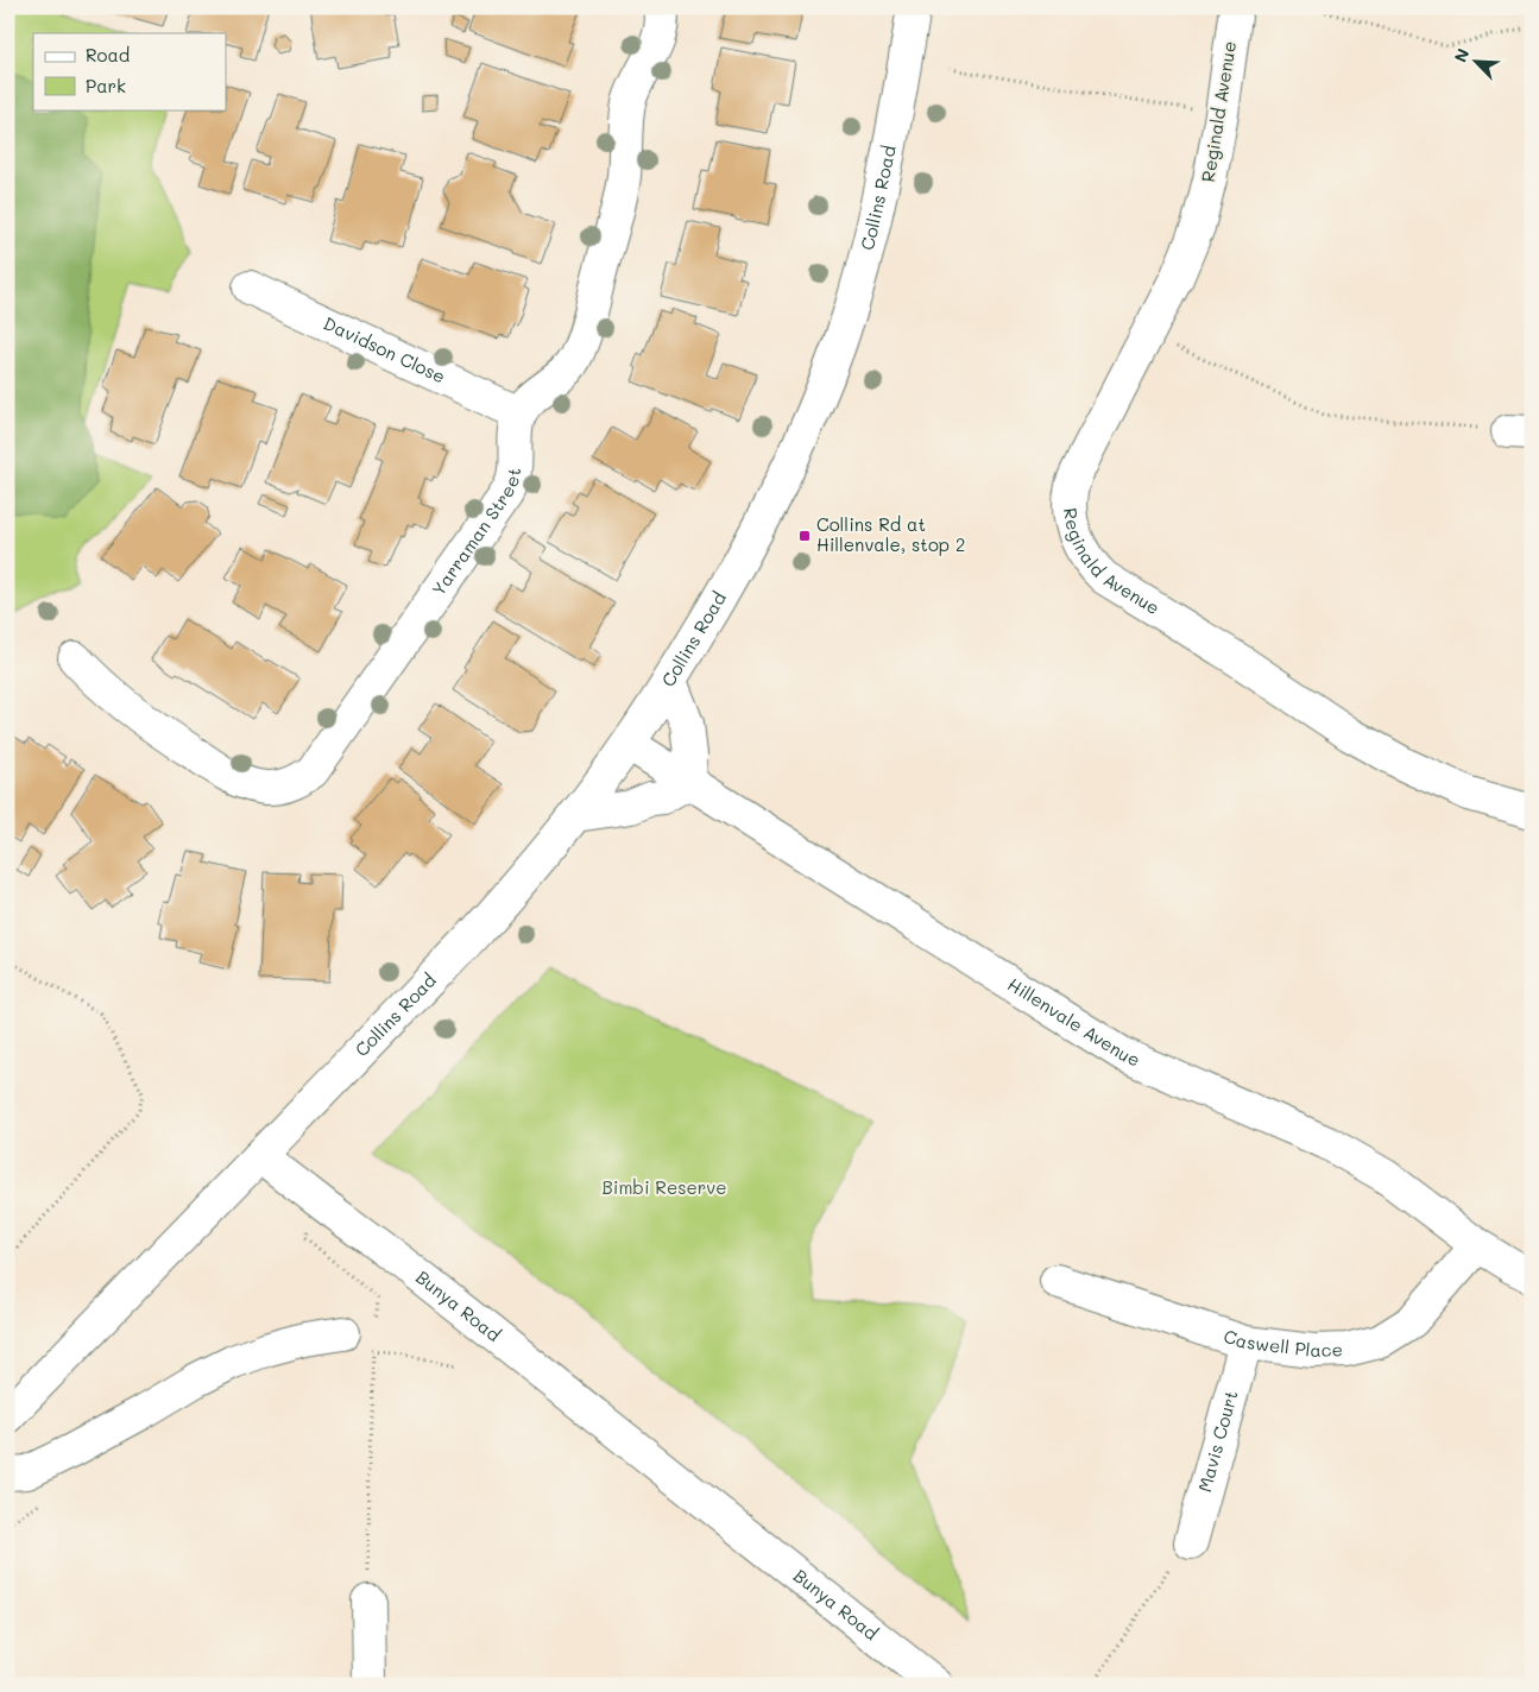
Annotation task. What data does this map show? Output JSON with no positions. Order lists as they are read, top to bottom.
{
  "streets": {
    "street": [
      "Reginald Avenue",
      "Collins Road",
      "Davidson Close",
      "Yarraman Street",
      "Hillenvale Avenue",
      "Bunya Road",
      "Caswell Place",
      "Mavis Court"
    ]
  },
  "crossings": [
    ["Collins Road", "Hillenvale Avenue"],
    ["Collins Road", "Bunya Road"],
    ["Davidson Close", "Yarraman Street"],
    ["Hillenvale Avenue", "Caswell Place"],
    ["Caswell Place", "Mavis Court"]
  ],
  "parks": ["Bimbi Reserve"],
  "places": {
    "transit": ["Collins Rd at Hillenvale, stop 2"]
  },
  "legend": ["Road", "Park"],
  "north": "top left"
}
